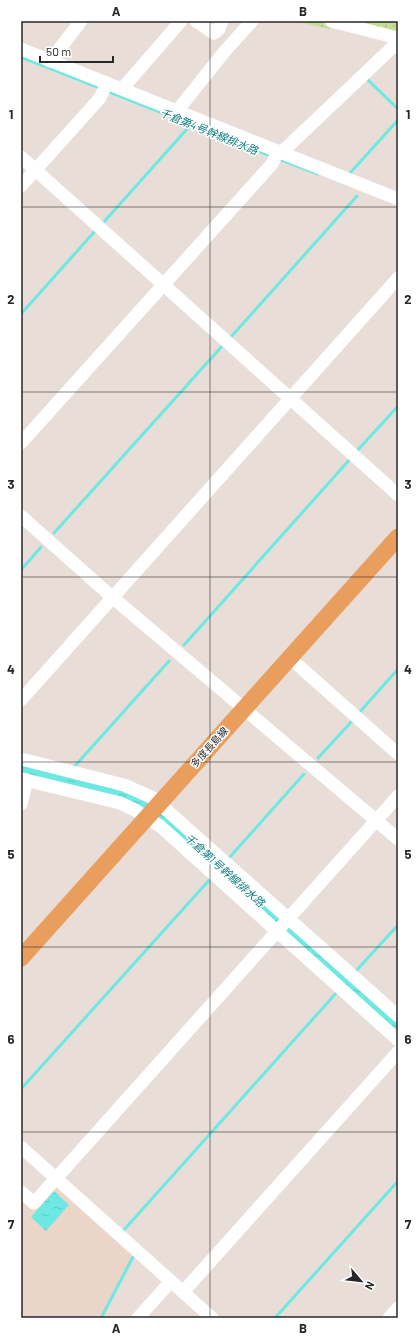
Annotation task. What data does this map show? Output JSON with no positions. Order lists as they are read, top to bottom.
{
  "streets": {
    "main road": ["多度長島線"]
  },
  "water": ["千倉第4号幹線排水路", "千倉第1号幹線排水路"],
  "scale_bar": "50 m",
  "north": "bottom right",
  "grid": {
    "columns": ["A", "B"],
    "rows": [
      "1",
      "2",
      "3",
      "4",
      "5",
      "6",
      "7"
    ]
  }
}
